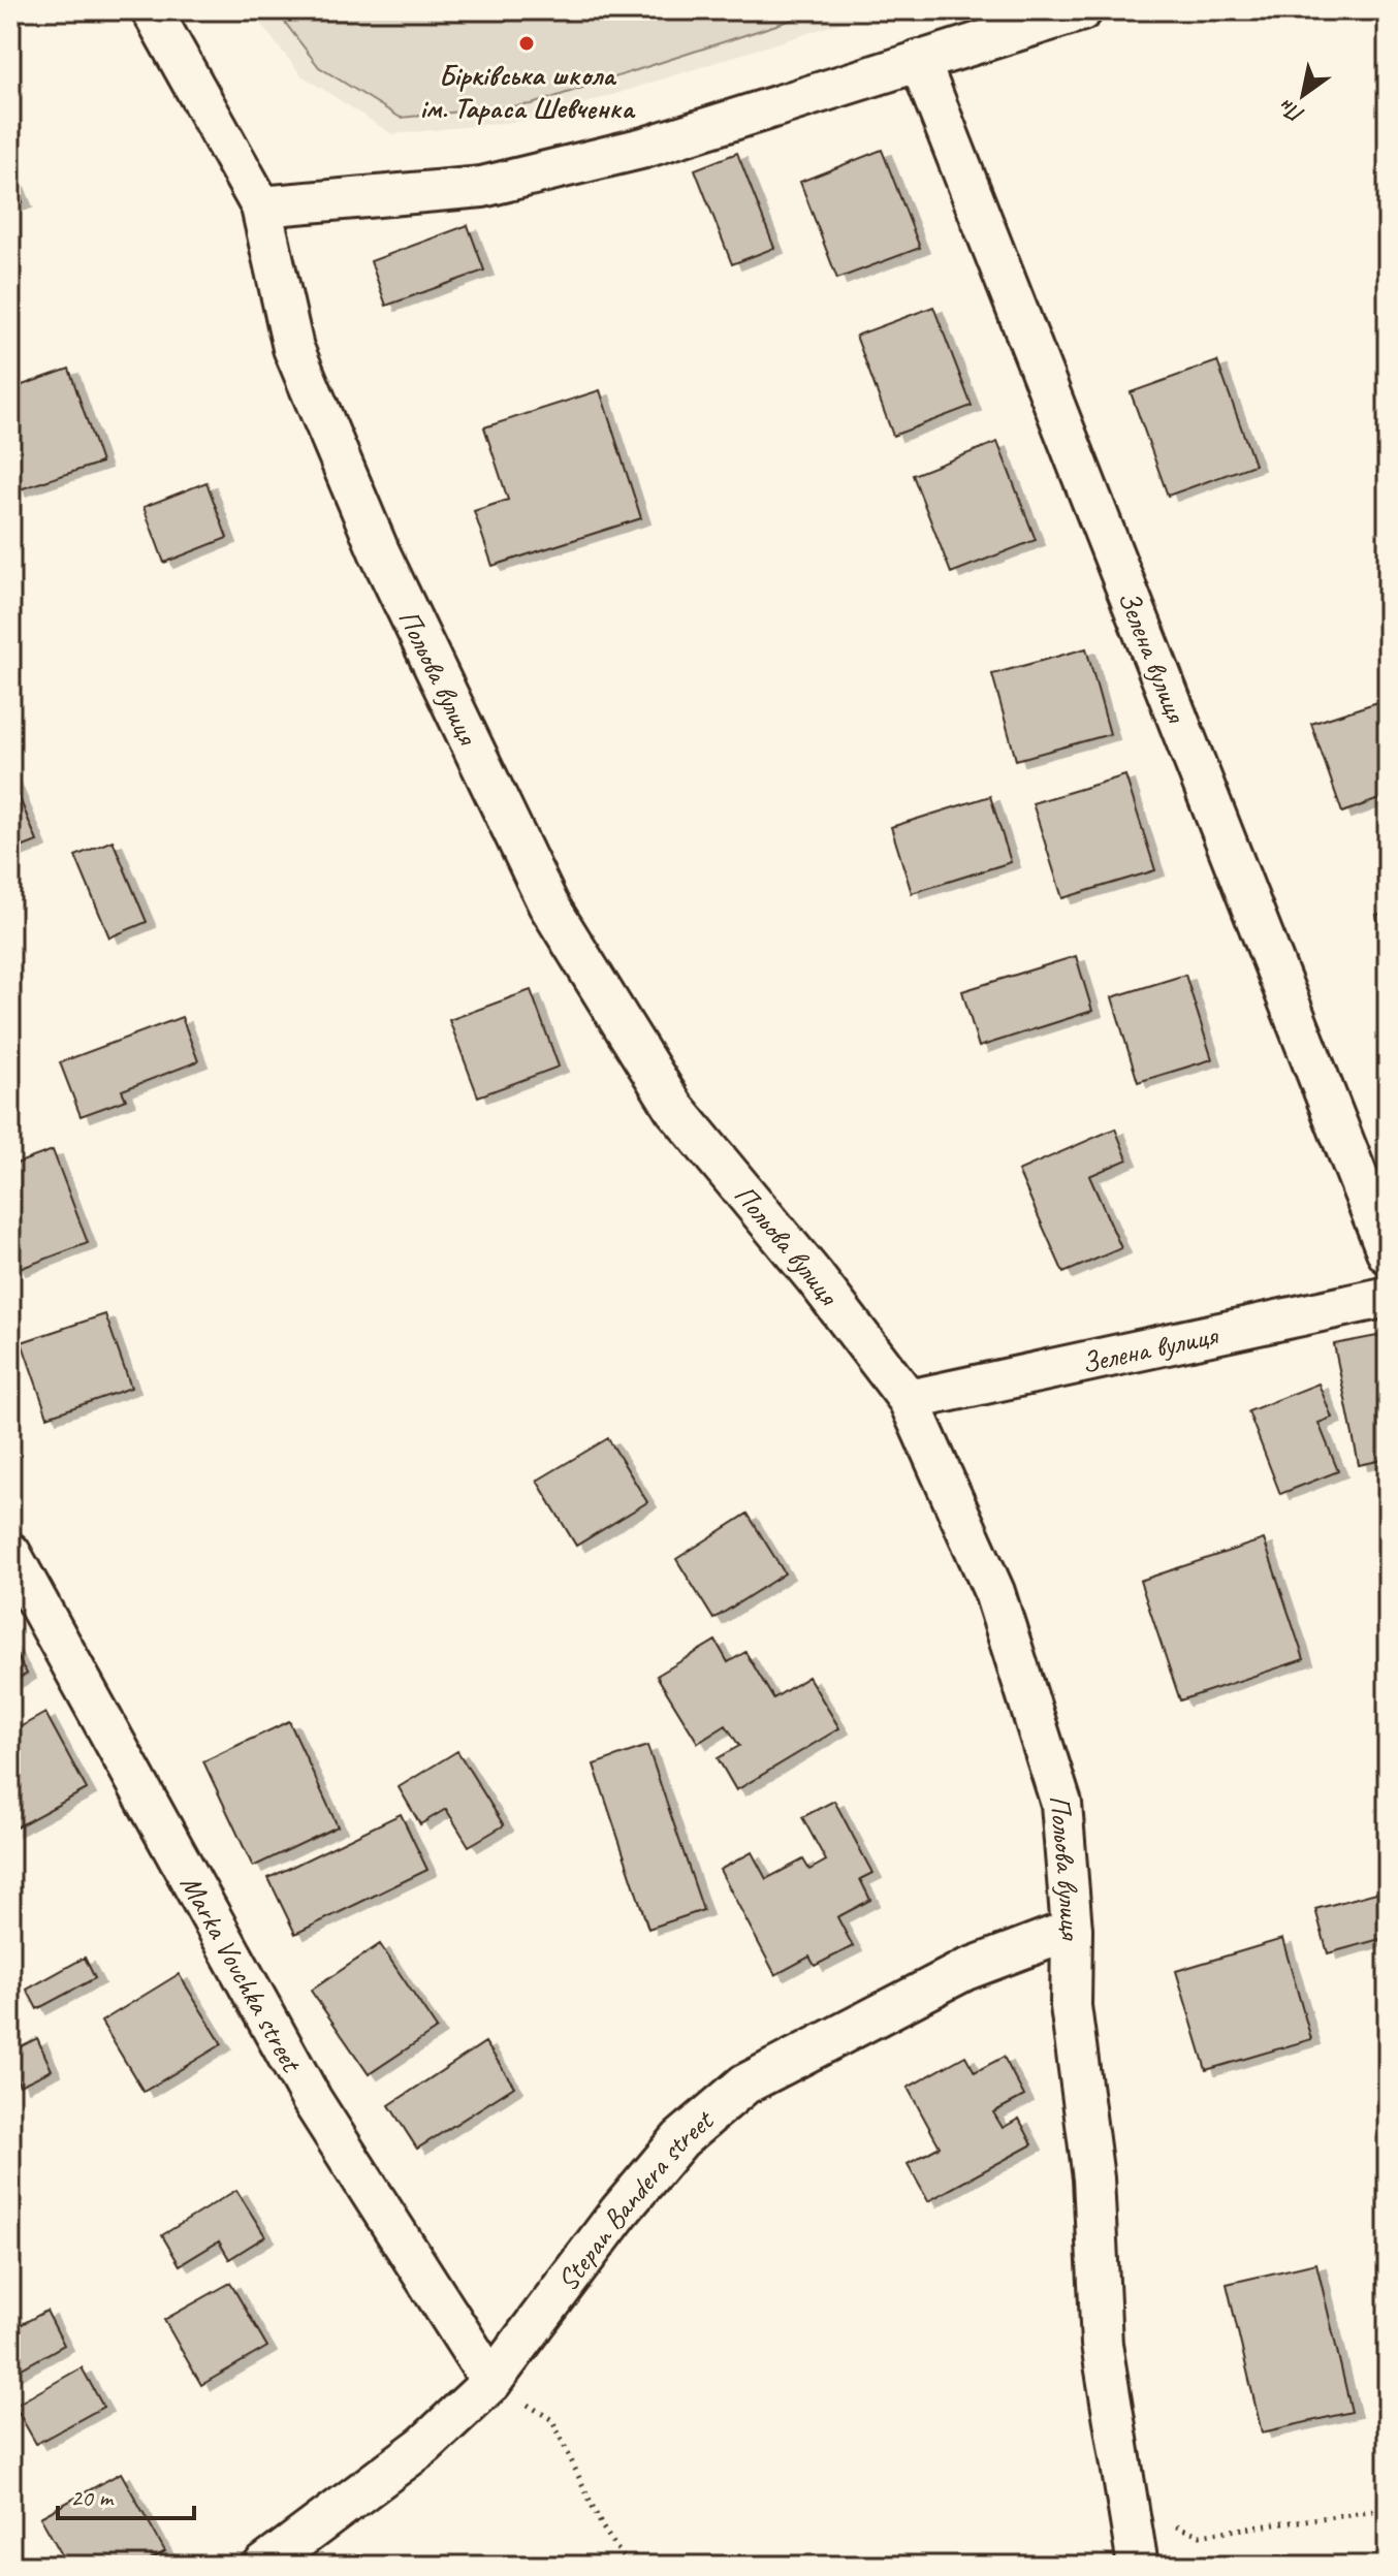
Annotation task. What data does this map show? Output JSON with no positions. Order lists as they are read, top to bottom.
{
  "streets": {
    "street": [
      "Зелена вулиця",
      "Польова вулиця",
      "Marka Vovchka street",
      "Stepan Bandera street"
    ]
  },
  "crossings": [
    ["Зелена вулиця", "Польова вулиця"],
    ["Польова вулиця", "Stepan Bandera street"],
    ["Marka Vovchka street", "Stepan Bandera street"]
  ],
  "places": ["Бірківська школа ім. Тараса Шевченка"],
  "scale_bar": "20 m",
  "north": "bottom left"
}
